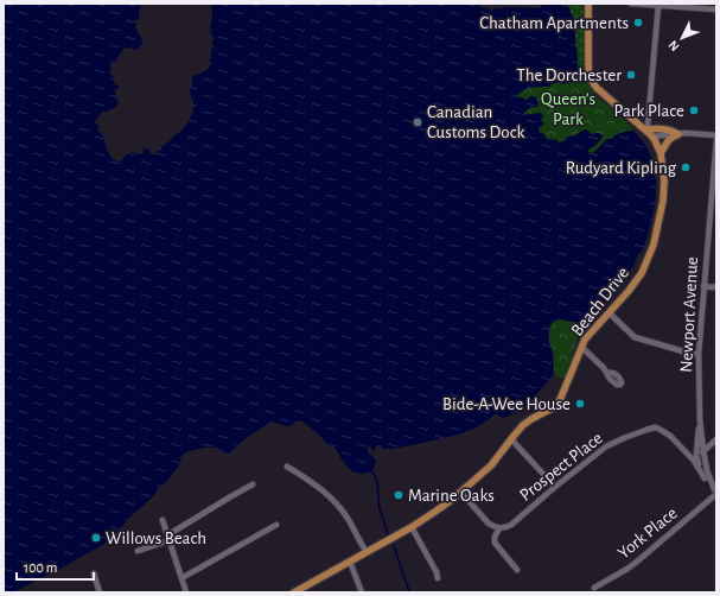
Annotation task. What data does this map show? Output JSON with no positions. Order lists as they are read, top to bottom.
{
  "streets": {
    "main road": ["Beach Drive"],
    "street": ["Newport Avenue", "Prospect Place", "York Place"]
  },
  "crossings": [
    ["Newport Avenue", "Prospect Place"],
    ["Newport Avenue", "York Place"],
    ["Prospect Place", "York Place"]
  ],
  "parks": ["Queen’s Park"],
  "places": [
    "Chatham Apartments",
    "The Dorchester",
    "Park Place",
    "Canadian Customs Dock",
    "Rudyard Kipling",
    "Bide-A-Wee House",
    "Marine Oaks",
    "Willows Beach"
  ],
  "scale_bar": "100 m",
  "north": "bottom left"
}
